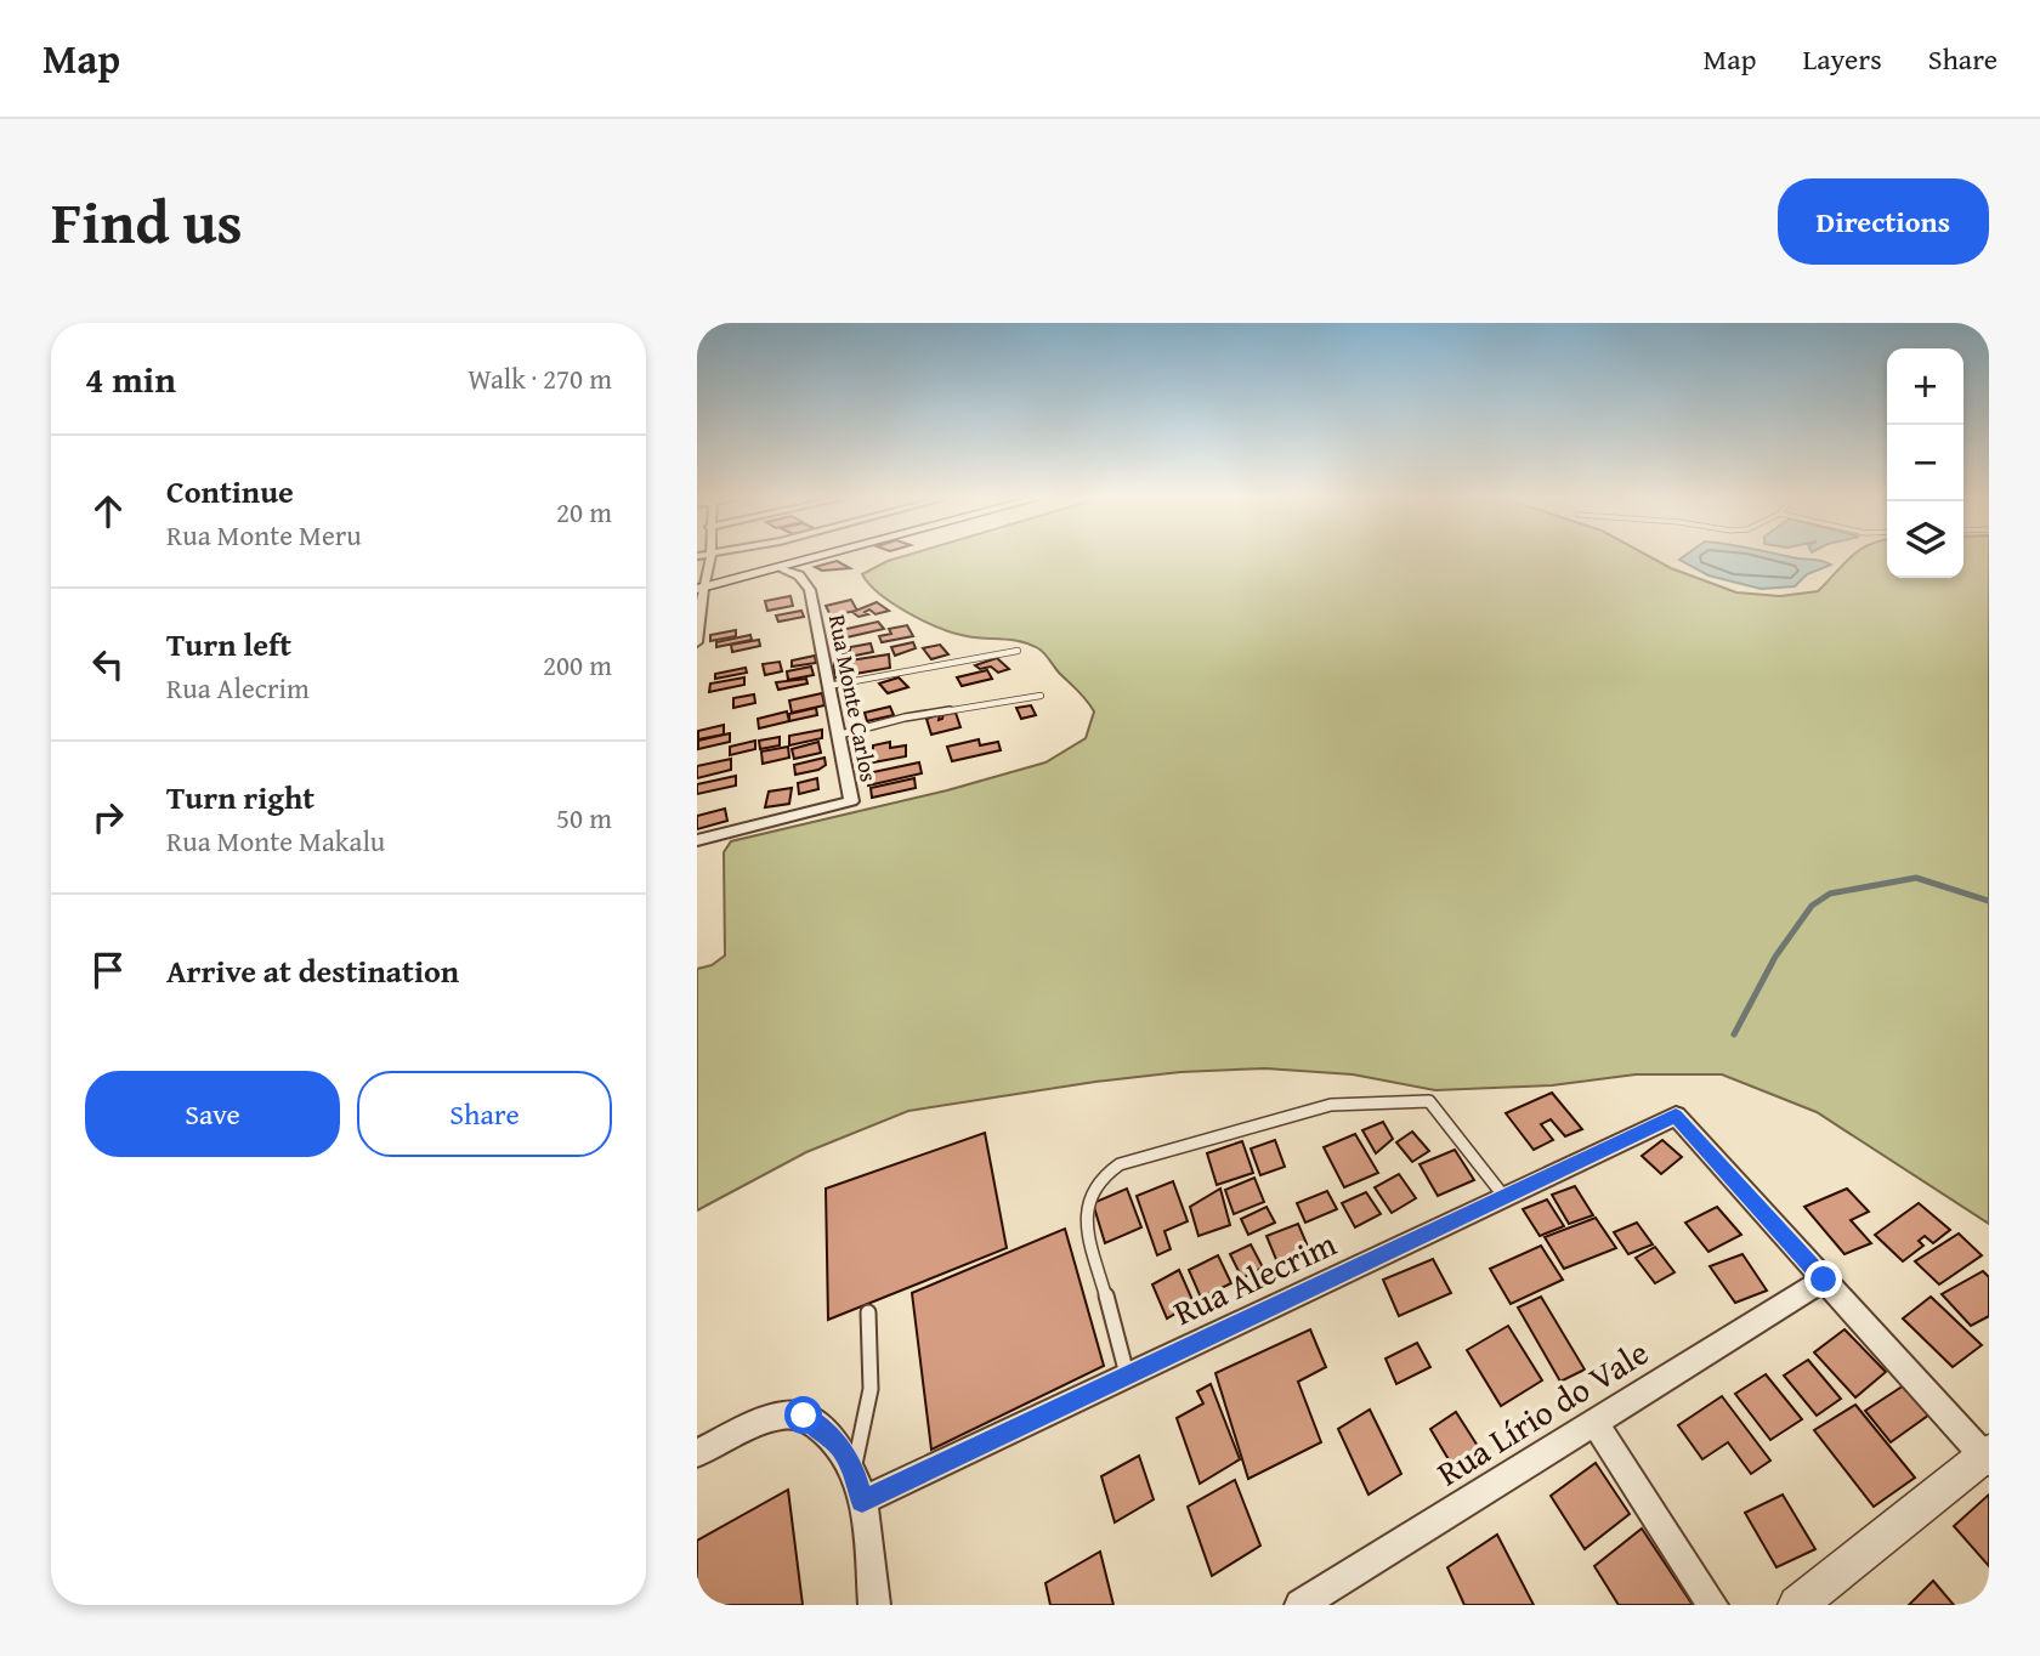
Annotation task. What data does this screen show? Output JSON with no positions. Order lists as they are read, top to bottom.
{
  "streets": {
    "street": ["Rua Monte Carlos", "Rua Alecrim", "Rua Lírio do Vale"]
  },
  "crossings": [
    ["Rua Alecrim", "Rua Lírio do Vale"]
  ],
  "page": {
    "header": "Map",
    "nav": ["Map", "Layers", "Share"],
    "title": "Find us",
    "buttons": [
      "Directions",
      ["Save", "Share"]
    ],
    "heading": ["4 min", "Walk · 270 m"],
    "map_buttons": ["+", "−"],
    "list": [
      ["Continue", "Rua Monte Meru", "20 m"],
      ["Turn left", "Rua Alecrim", "200 m"],
      ["Turn right", "Rua Monte Makalu", "50 m"],
      "Arrive at destination"
    ]
  }
}
